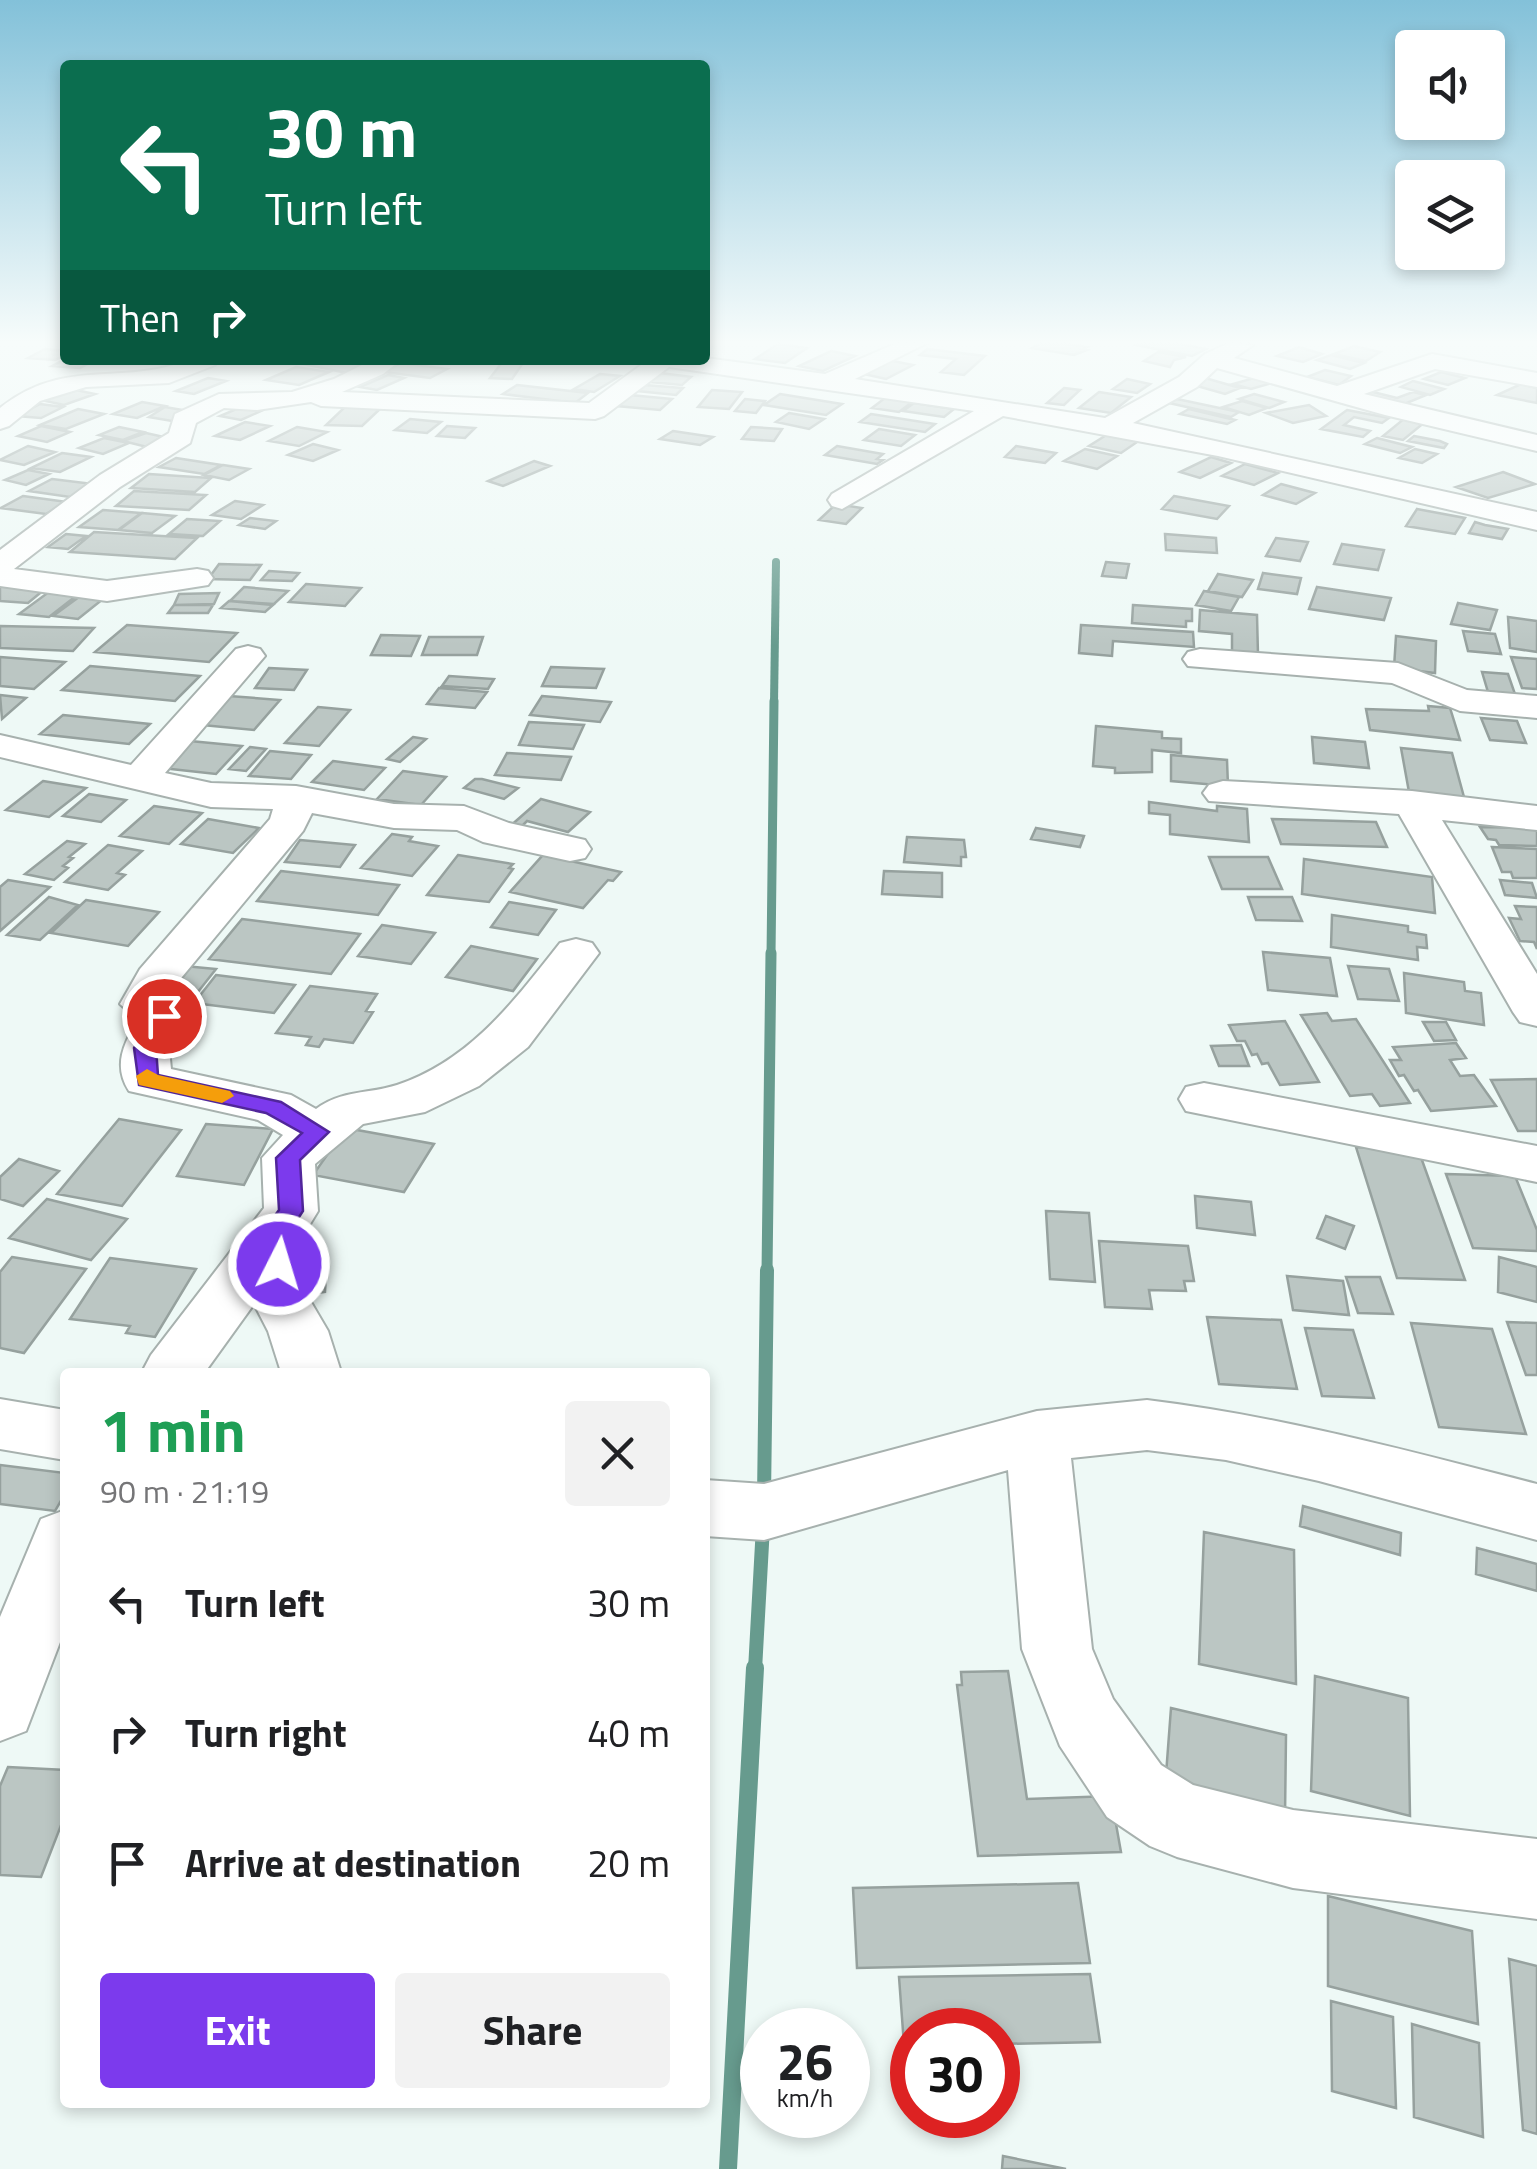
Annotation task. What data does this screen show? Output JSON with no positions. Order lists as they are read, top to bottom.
{
  "page": {
    "turn": ["30 m", "Turn left"],
    "then": "Then",
    "heading": ["1 min", "90 m · 21:19"],
    "list": [
      {
        "name": "Turn left",
        "value": "30 m"
      },
      {
        "name": "Turn right",
        "value": "40 m"
      },
      {
        "name": "Arrive at destination",
        "value": "20 m"
      }
    ],
    "buttons": ["Exit", "Share"],
    "speed": "26 km/h",
    "limit": "30"
  }
}
